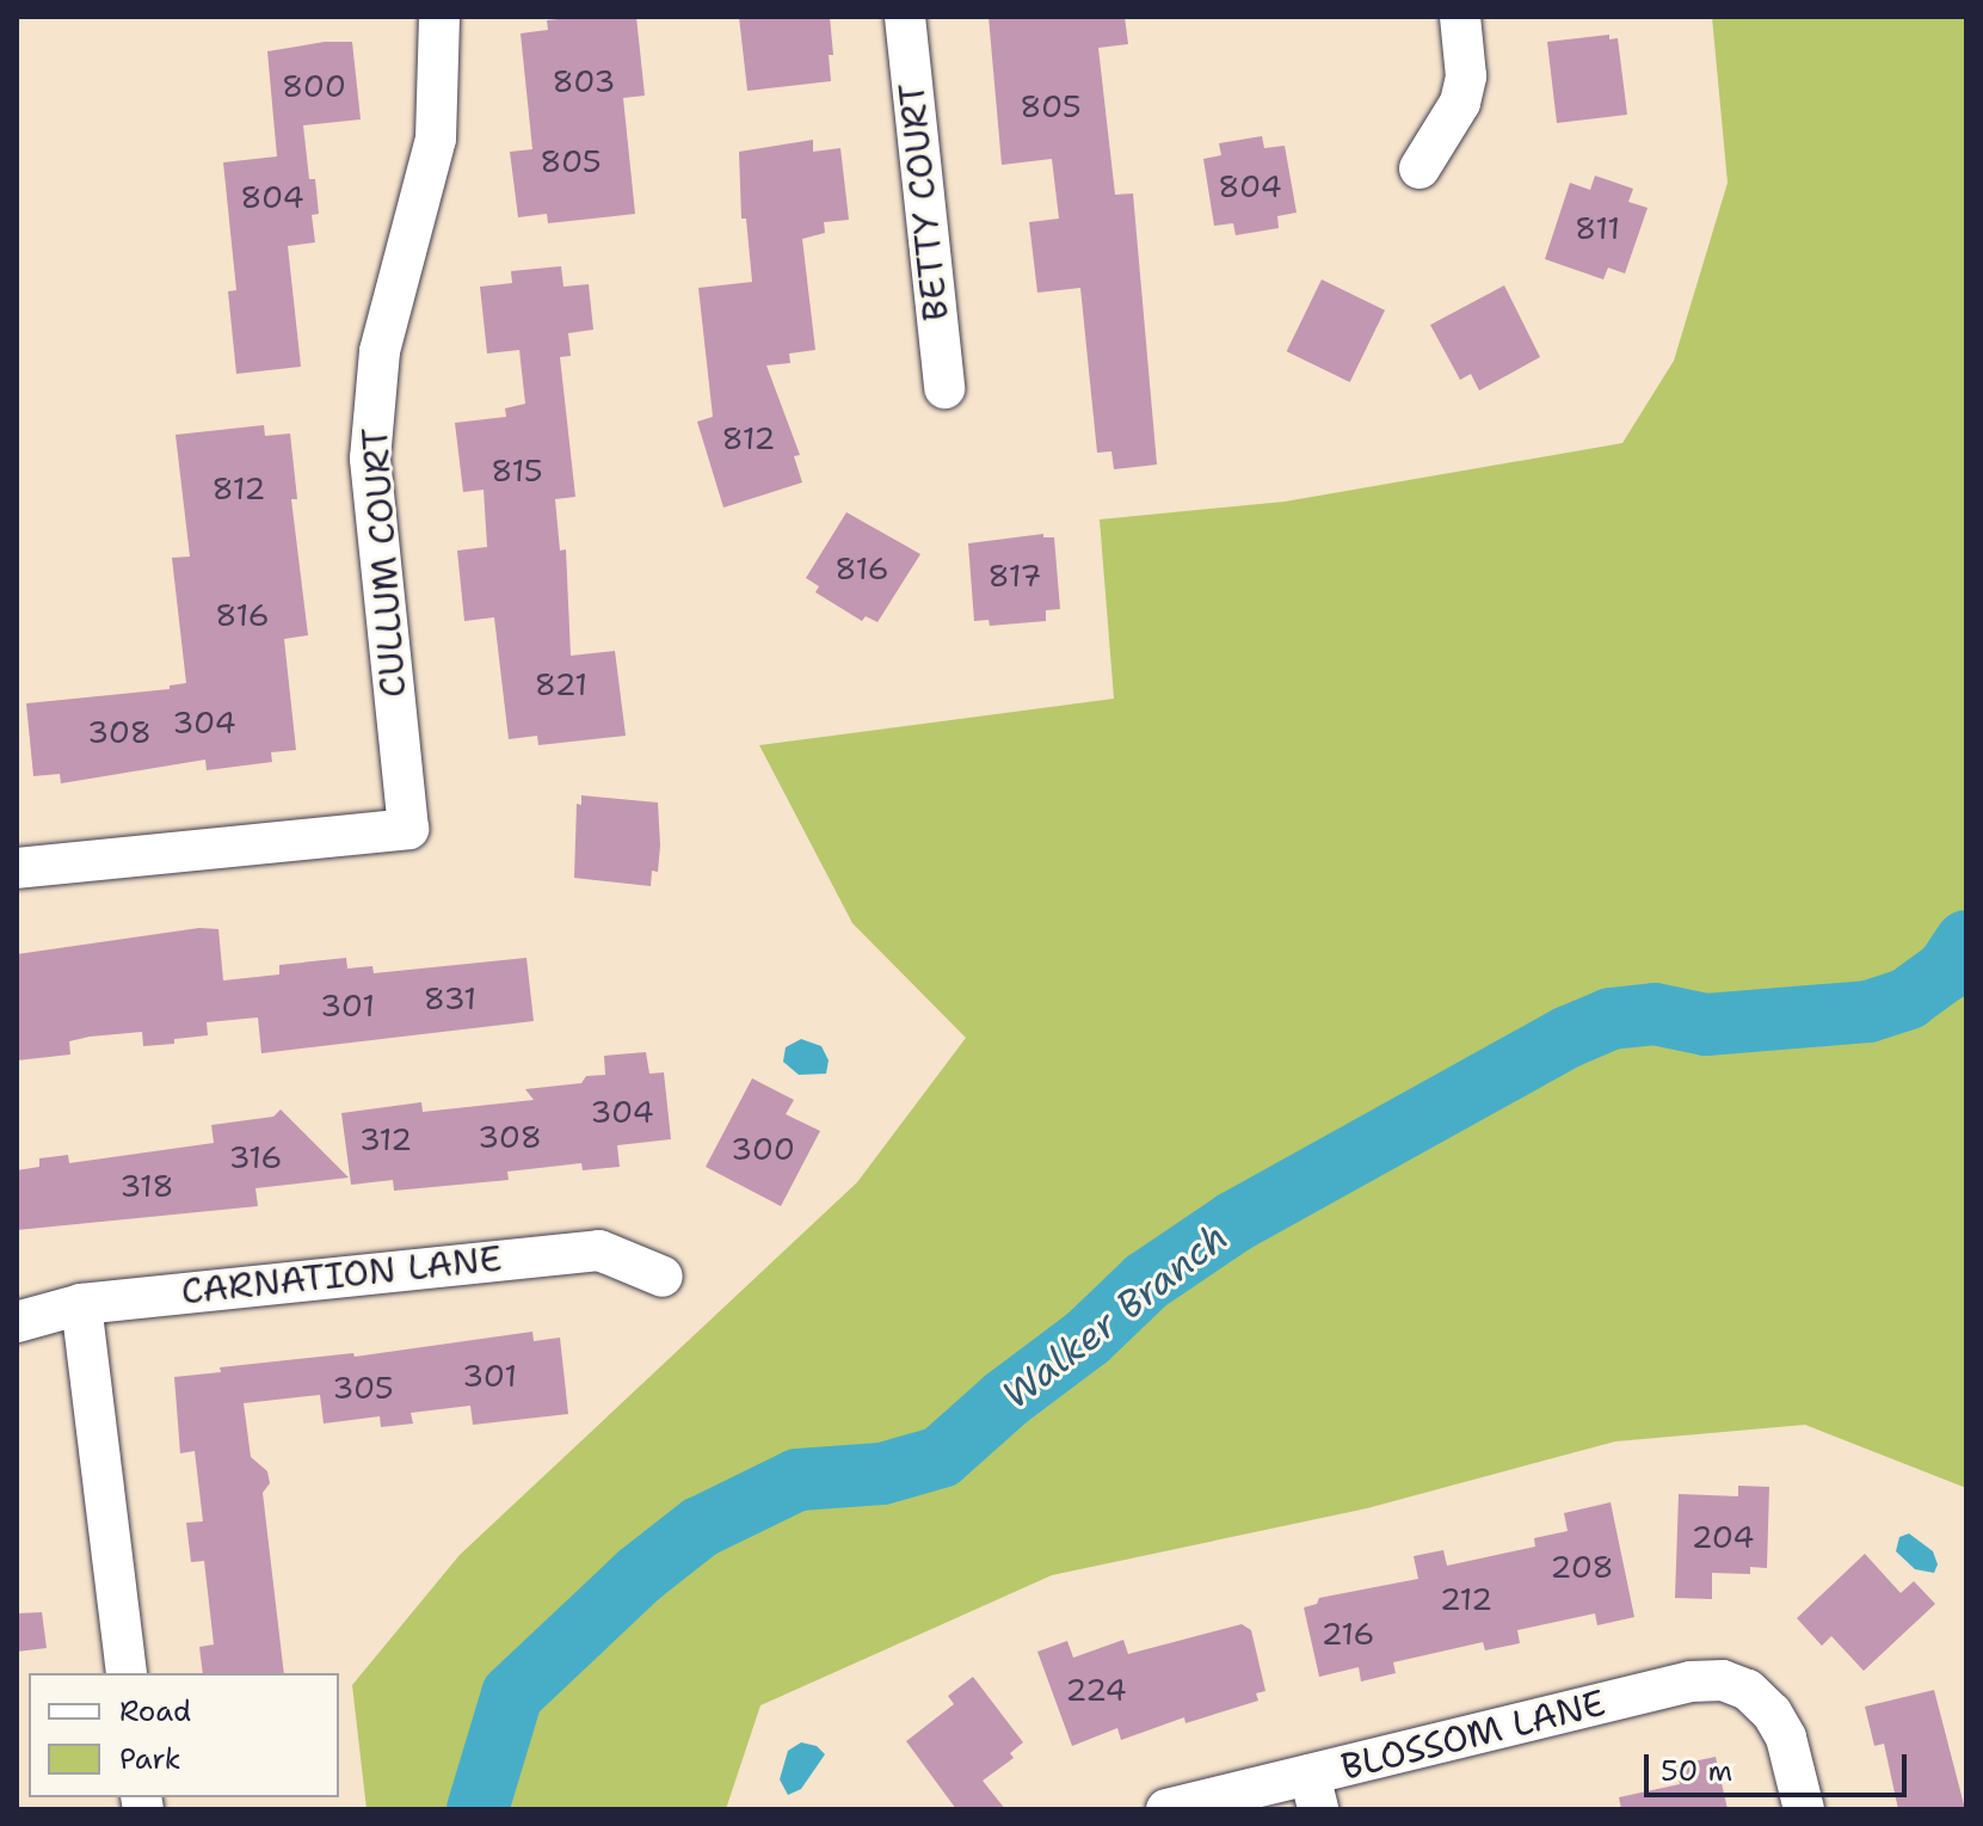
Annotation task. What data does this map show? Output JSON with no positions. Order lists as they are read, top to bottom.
{
  "streets": {
    "street": [
      "BETTY COURT",
      "CULLUM COURT",
      "CARNATION LANE",
      "BLOSSOM LANE"
    ]
  },
  "water": ["Walker Branch"],
  "house_numbers": [
    "803",
    "800",
    "805",
    "805",
    "804",
    "804",
    "811",
    "812",
    "815",
    "812",
    "816",
    "817",
    "816",
    "821",
    "304",
    "308",
    "831",
    "301",
    "304",
    "308",
    "312",
    "300",
    "316",
    "318",
    "301",
    "305",
    "204",
    "208",
    "212",
    "216",
    "224"
  ],
  "legend": ["Road", "Park"],
  "scale_bar": "50 m"
}
